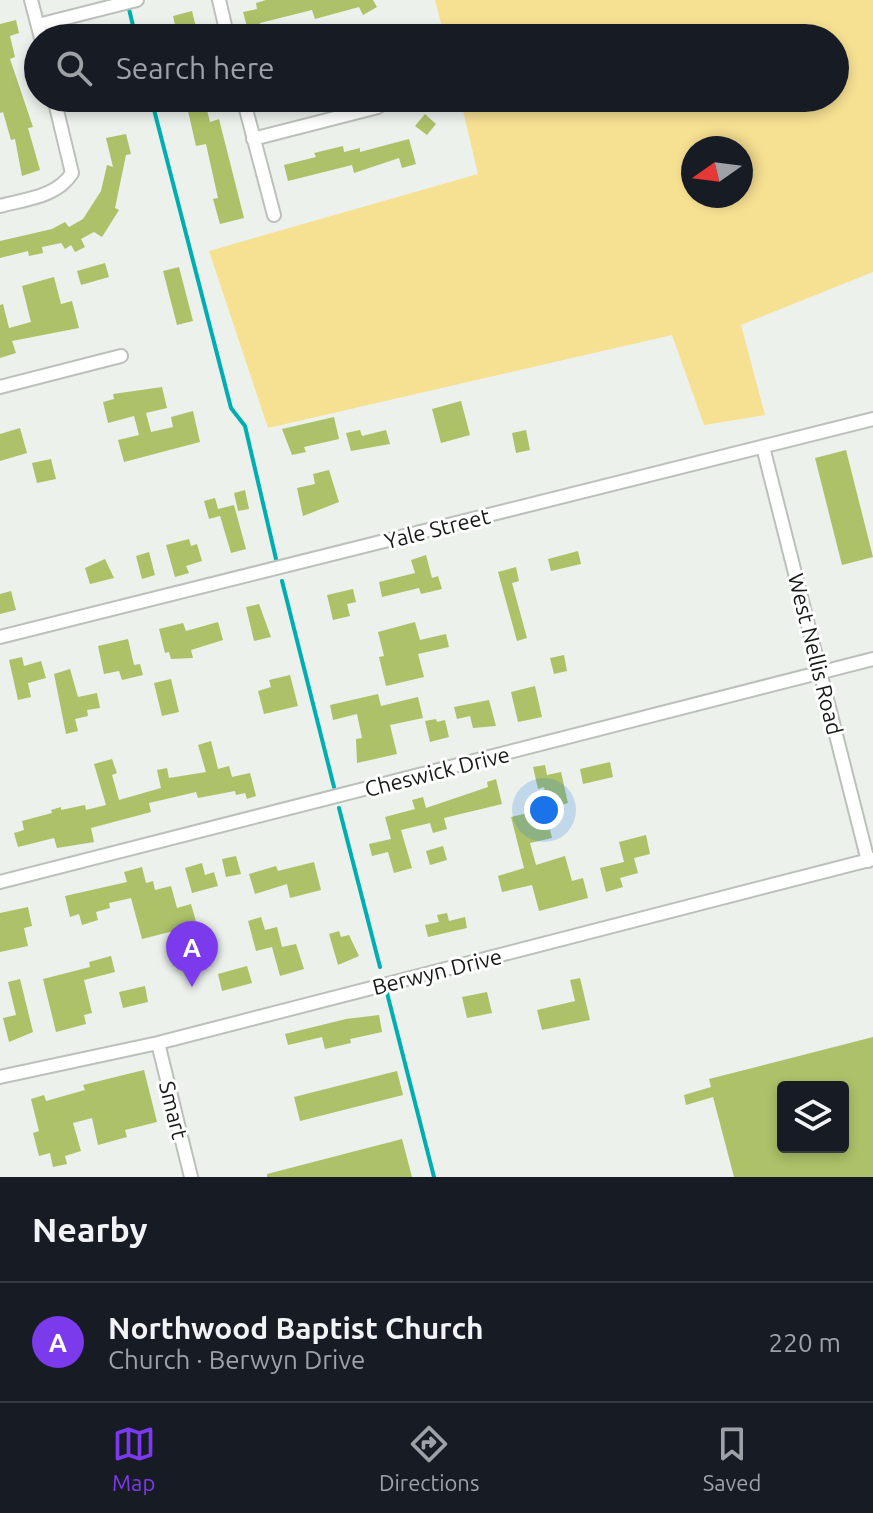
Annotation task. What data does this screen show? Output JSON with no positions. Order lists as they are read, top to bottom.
{
  "streets": {
    "street": [
      "Yale Street",
      "West Nellis Road",
      "Cheswick Drive",
      "Berwyn Drive",
      "Smart"
    ]
  },
  "crossings": [
    ["Yale Street", "West Nellis Road"],
    ["West Nellis Road", "Cheswick Drive"],
    ["West Nellis Road", "Berwyn Drive"],
    ["Berwyn Drive", "Smart"]
  ],
  "north": "left",
  "page": {
    "search": "Search here",
    "pins": "A",
    "heading": "Nearby",
    "list": [
      {
        "mark": "A",
        "name": "Northwood Baptist Church",
        "note": "Church · Berwyn Drive",
        "value": "220 m"
      }
    ],
    "nav": ["Map", "Directions", "Saved"]
  }
}
